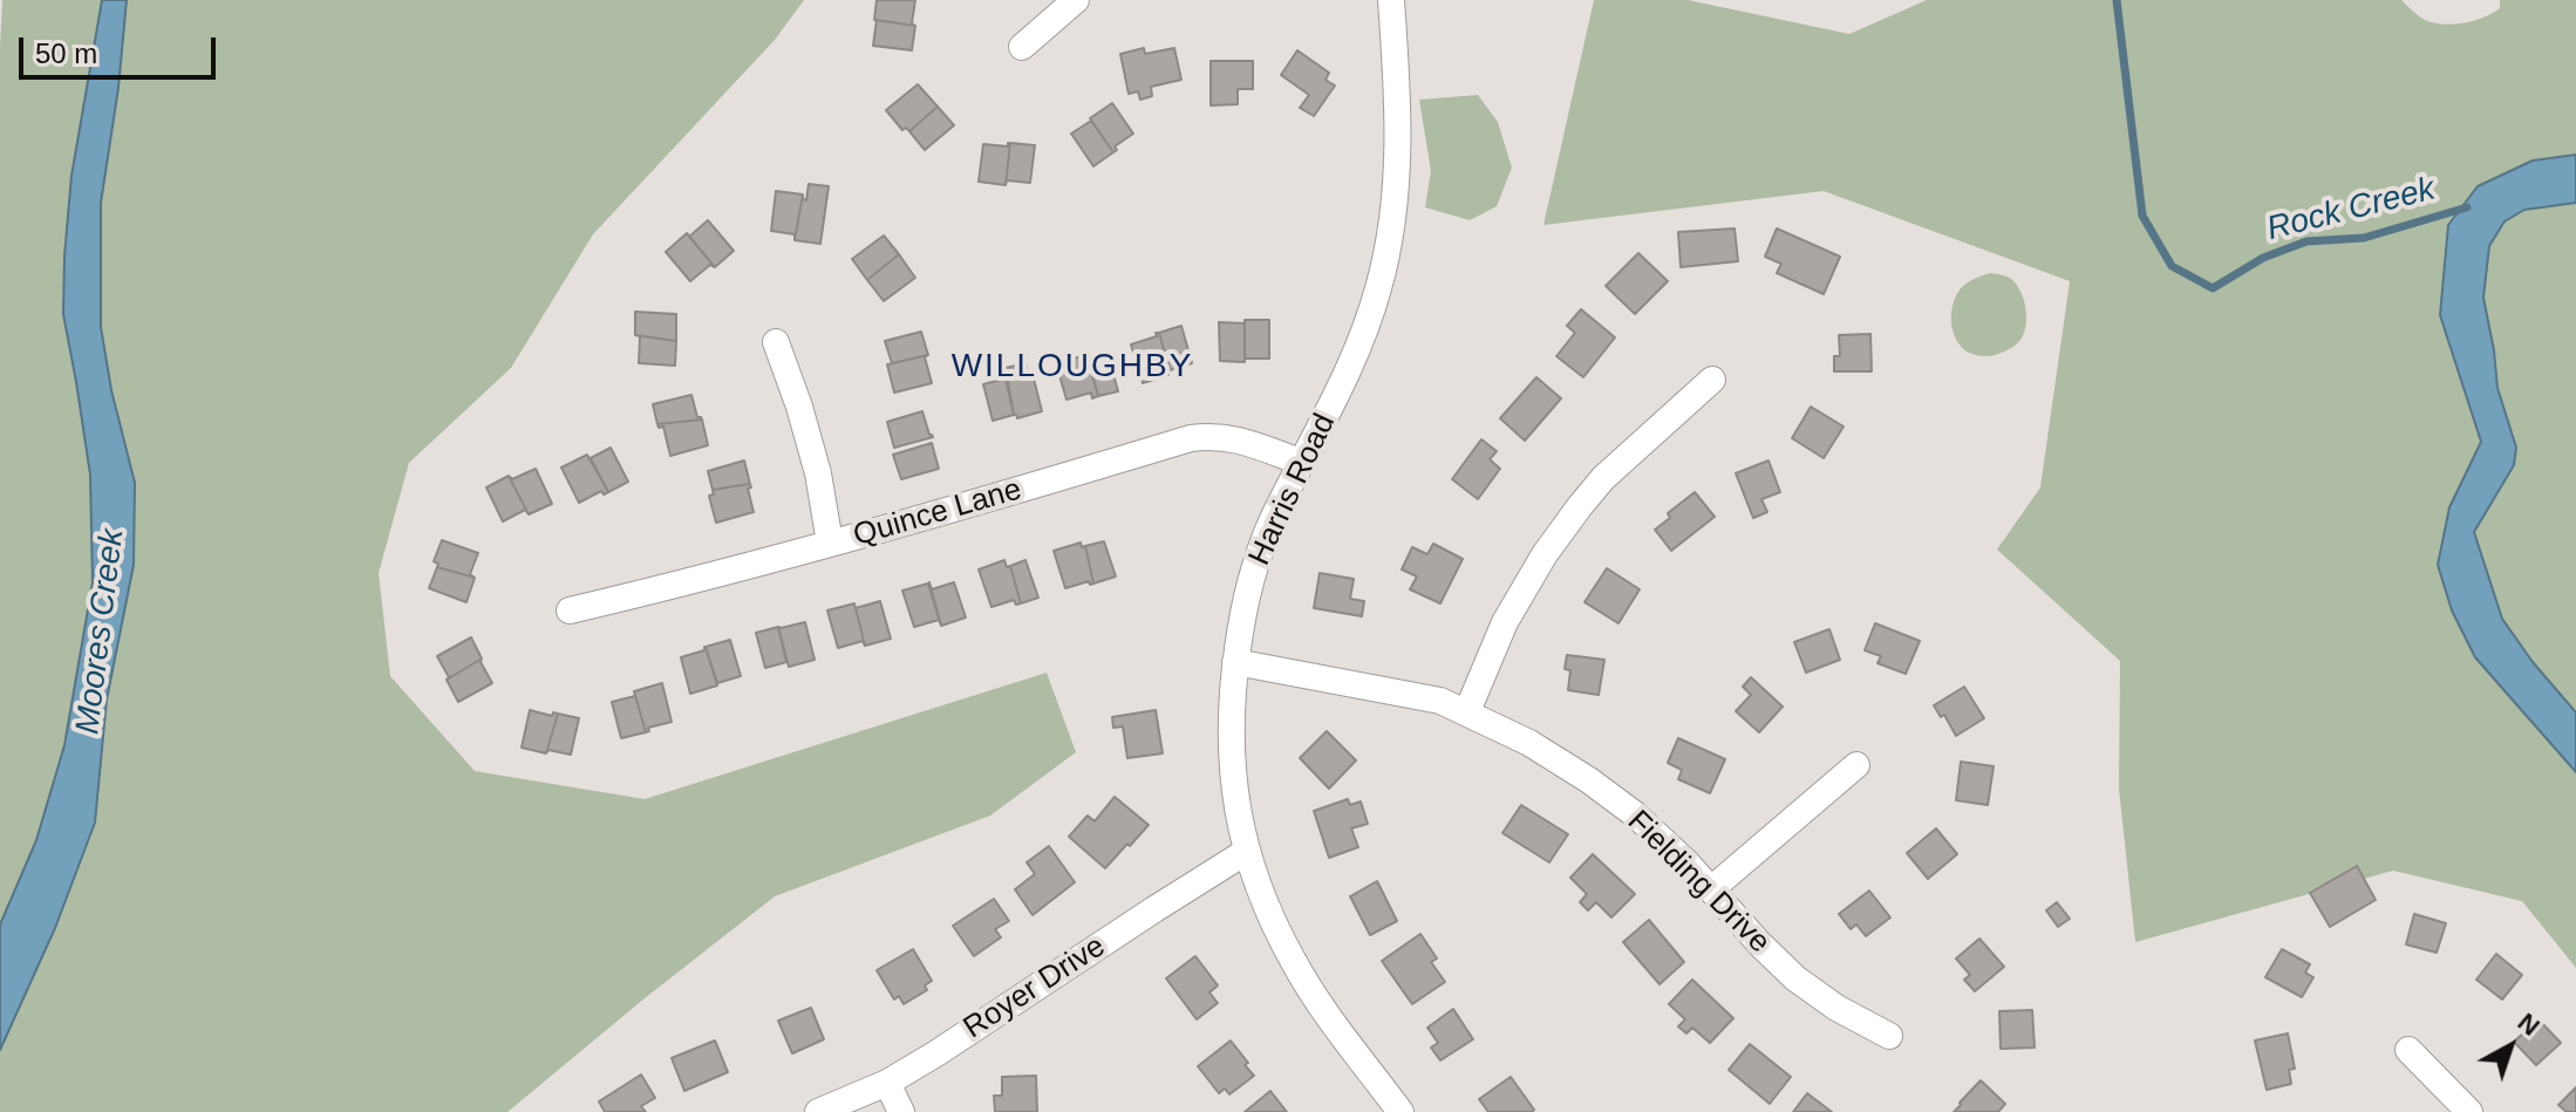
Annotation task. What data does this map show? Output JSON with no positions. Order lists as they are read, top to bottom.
{
  "streets": {
    "street": [
      "Harris Road",
      "Quince Lane",
      "Fielding Drive",
      "Royer Drive"
    ]
  },
  "crossings": [
    ["Harris Road", "Quince Lane"],
    ["Harris Road", "Fielding Drive"],
    ["Harris Road", "Royer Drive"]
  ],
  "districts": ["WILLOUGHBY"],
  "water": ["Rock Creek", "Moores Creek"],
  "scale_bar": "50 m",
  "north": "top right"
}
